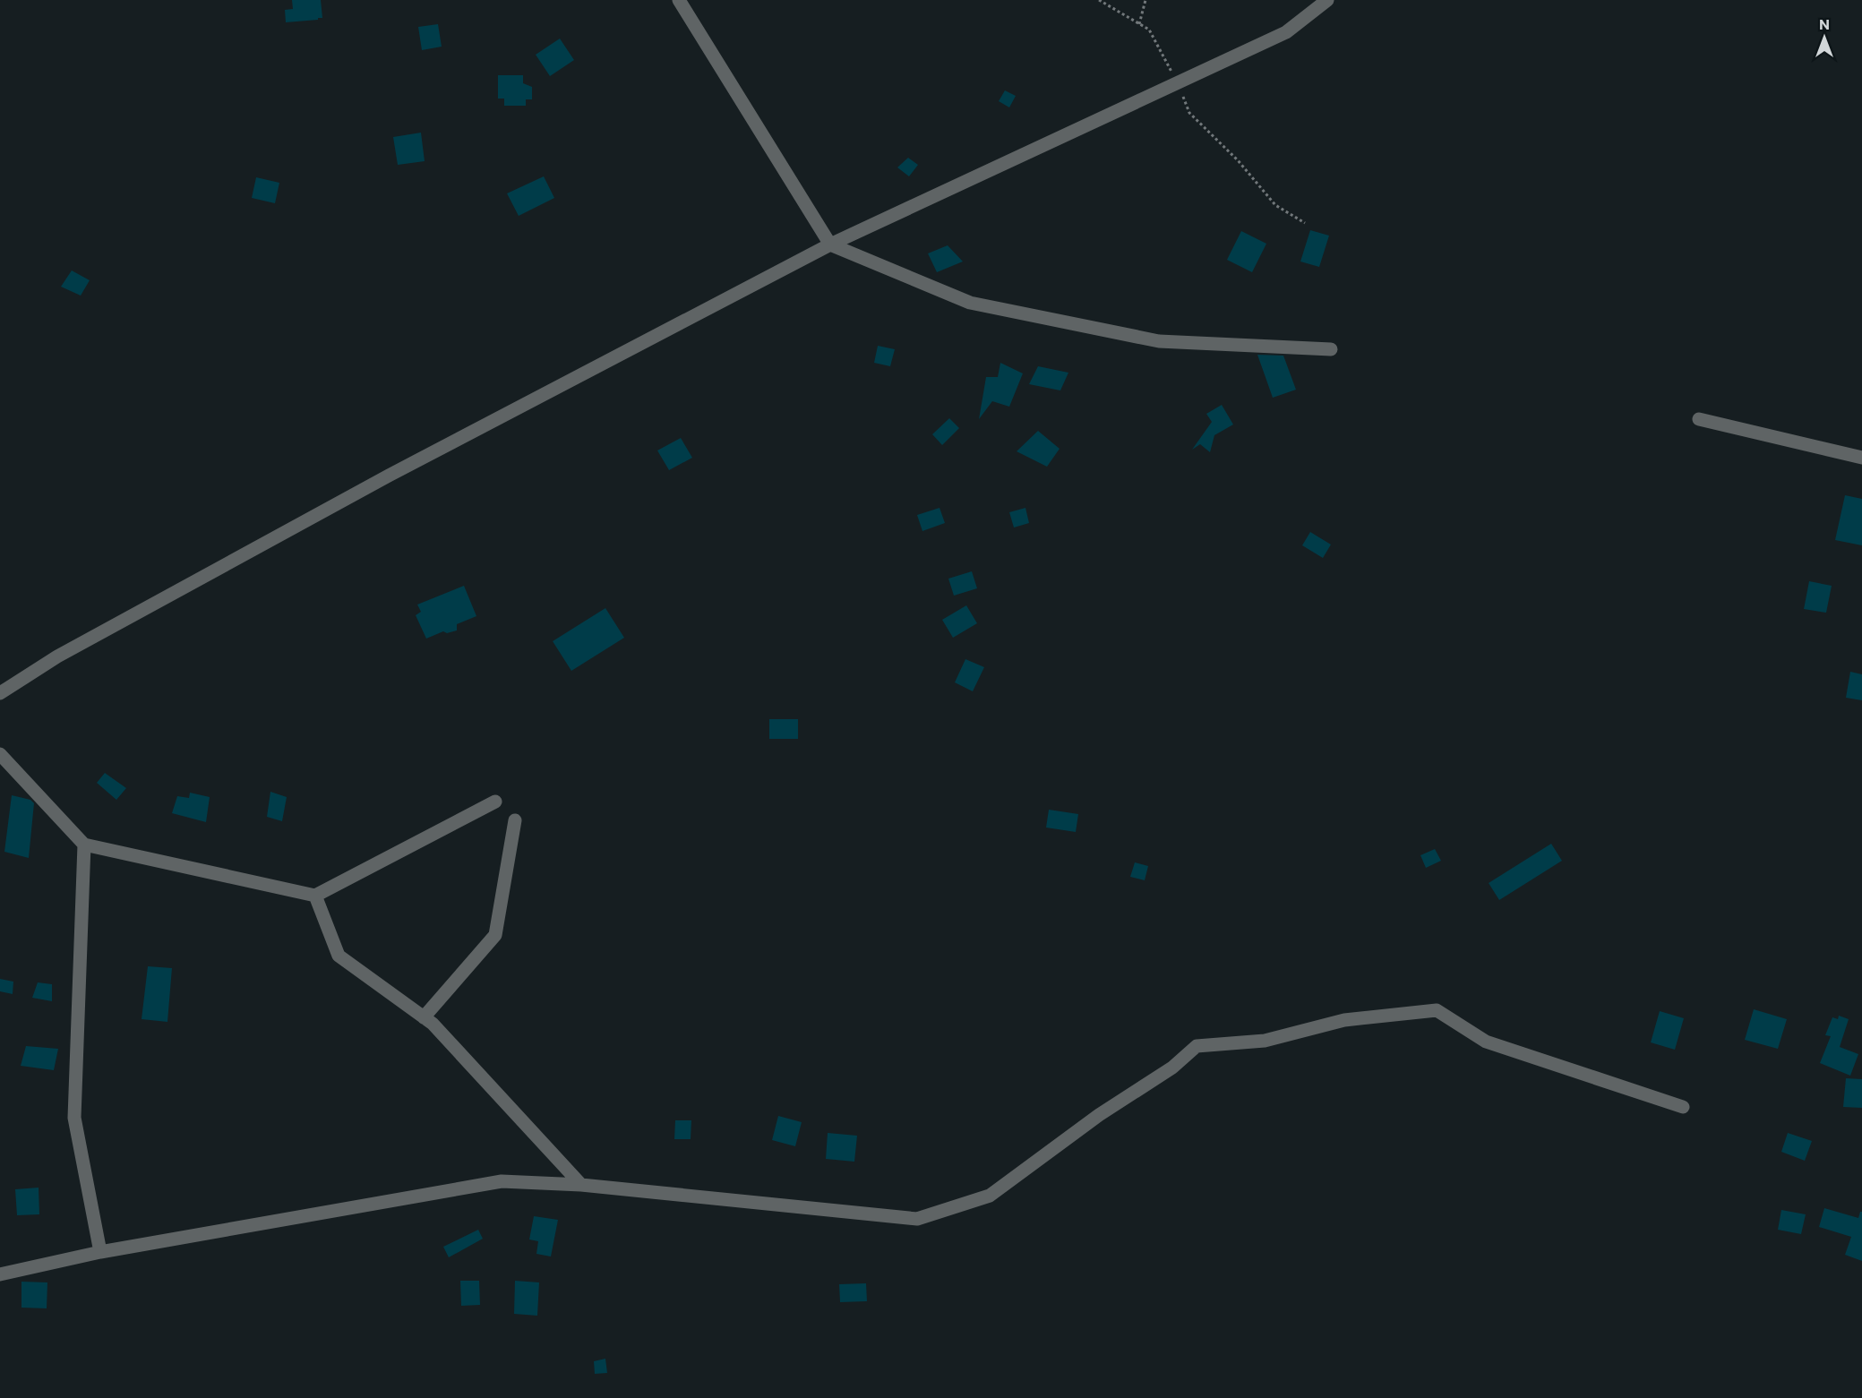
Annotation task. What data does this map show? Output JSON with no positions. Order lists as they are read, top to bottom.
{
  "north": "top"
}
